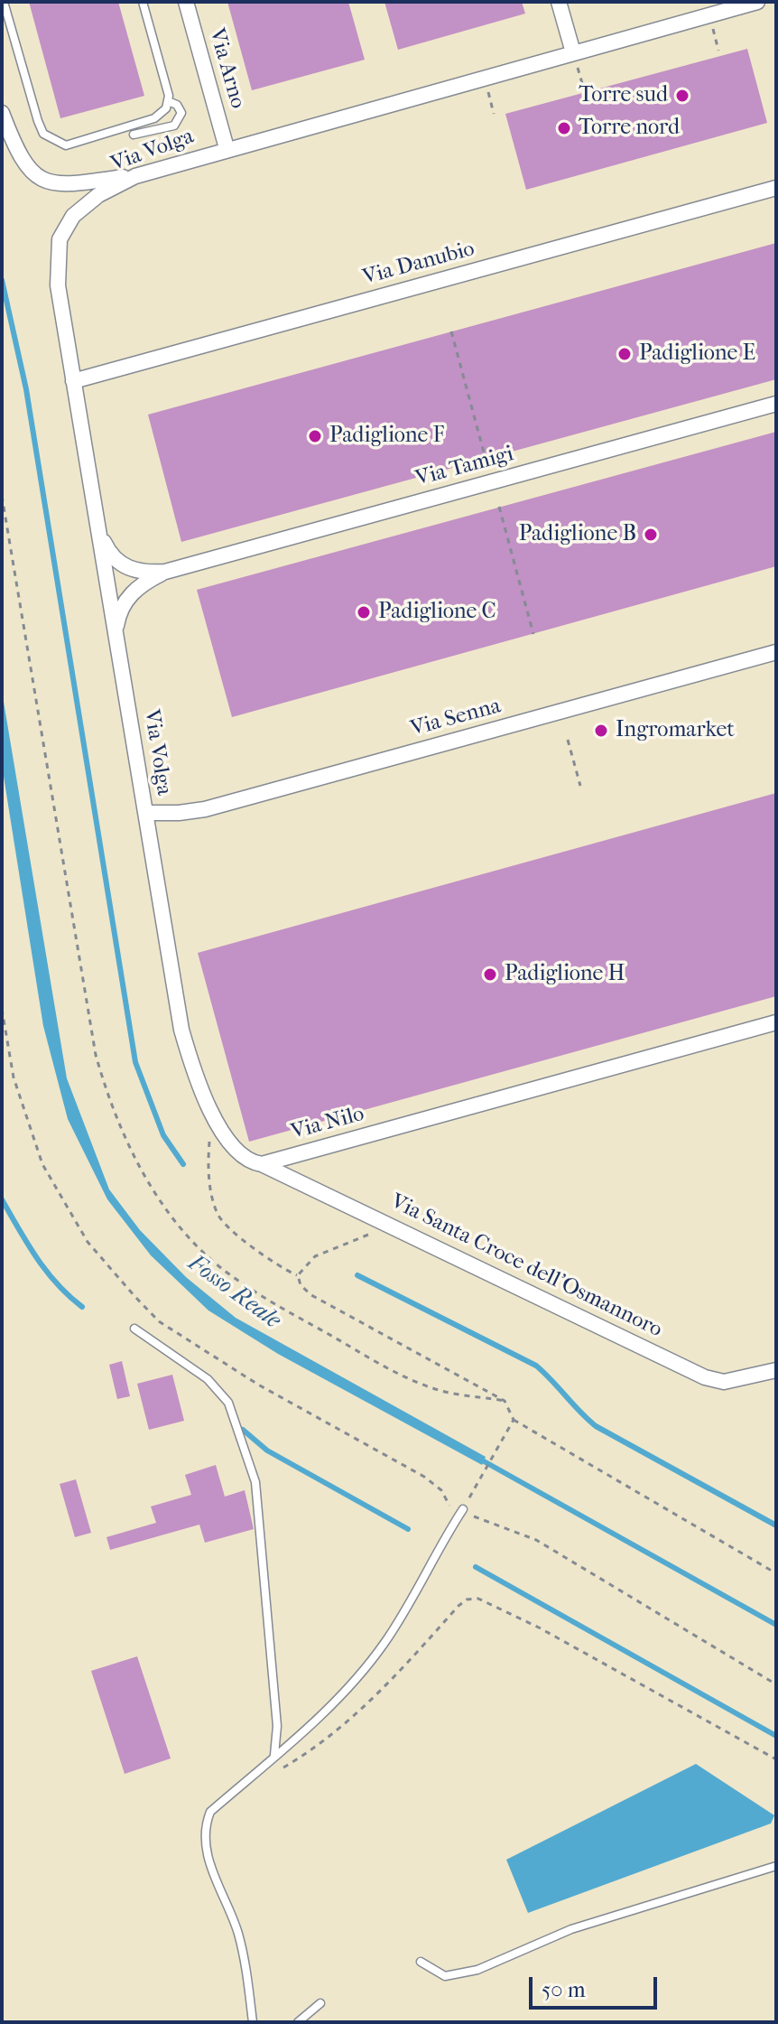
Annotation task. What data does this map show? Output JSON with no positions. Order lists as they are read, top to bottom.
{
  "streets": {
    "street": [
      "Via Arno",
      "Via Volga",
      "Via Danubio",
      "Via Tamigi",
      "Via Senna",
      "Via Nilo",
      "Via Santa Croce dell'Osmannoro"
    ]
  },
  "crossings": [
    ["Via Arno", "Via Volga"],
    ["Via Volga", "Via Danubio"],
    ["Via Volga", "Via Tamigi"],
    ["Via Volga", "Via Senna"],
    ["Via Nilo", "Via Santa Croce dell'Osmannoro"]
  ],
  "water": ["Fosso Reale"],
  "places": [
    "Torre sud",
    "Torre nord",
    "Padiglione E",
    "Padiglione F",
    "Padiglione B",
    "Padiglione C",
    "Ingromarket",
    "Padiglione H"
  ],
  "scale_bar": "50 m"
}
